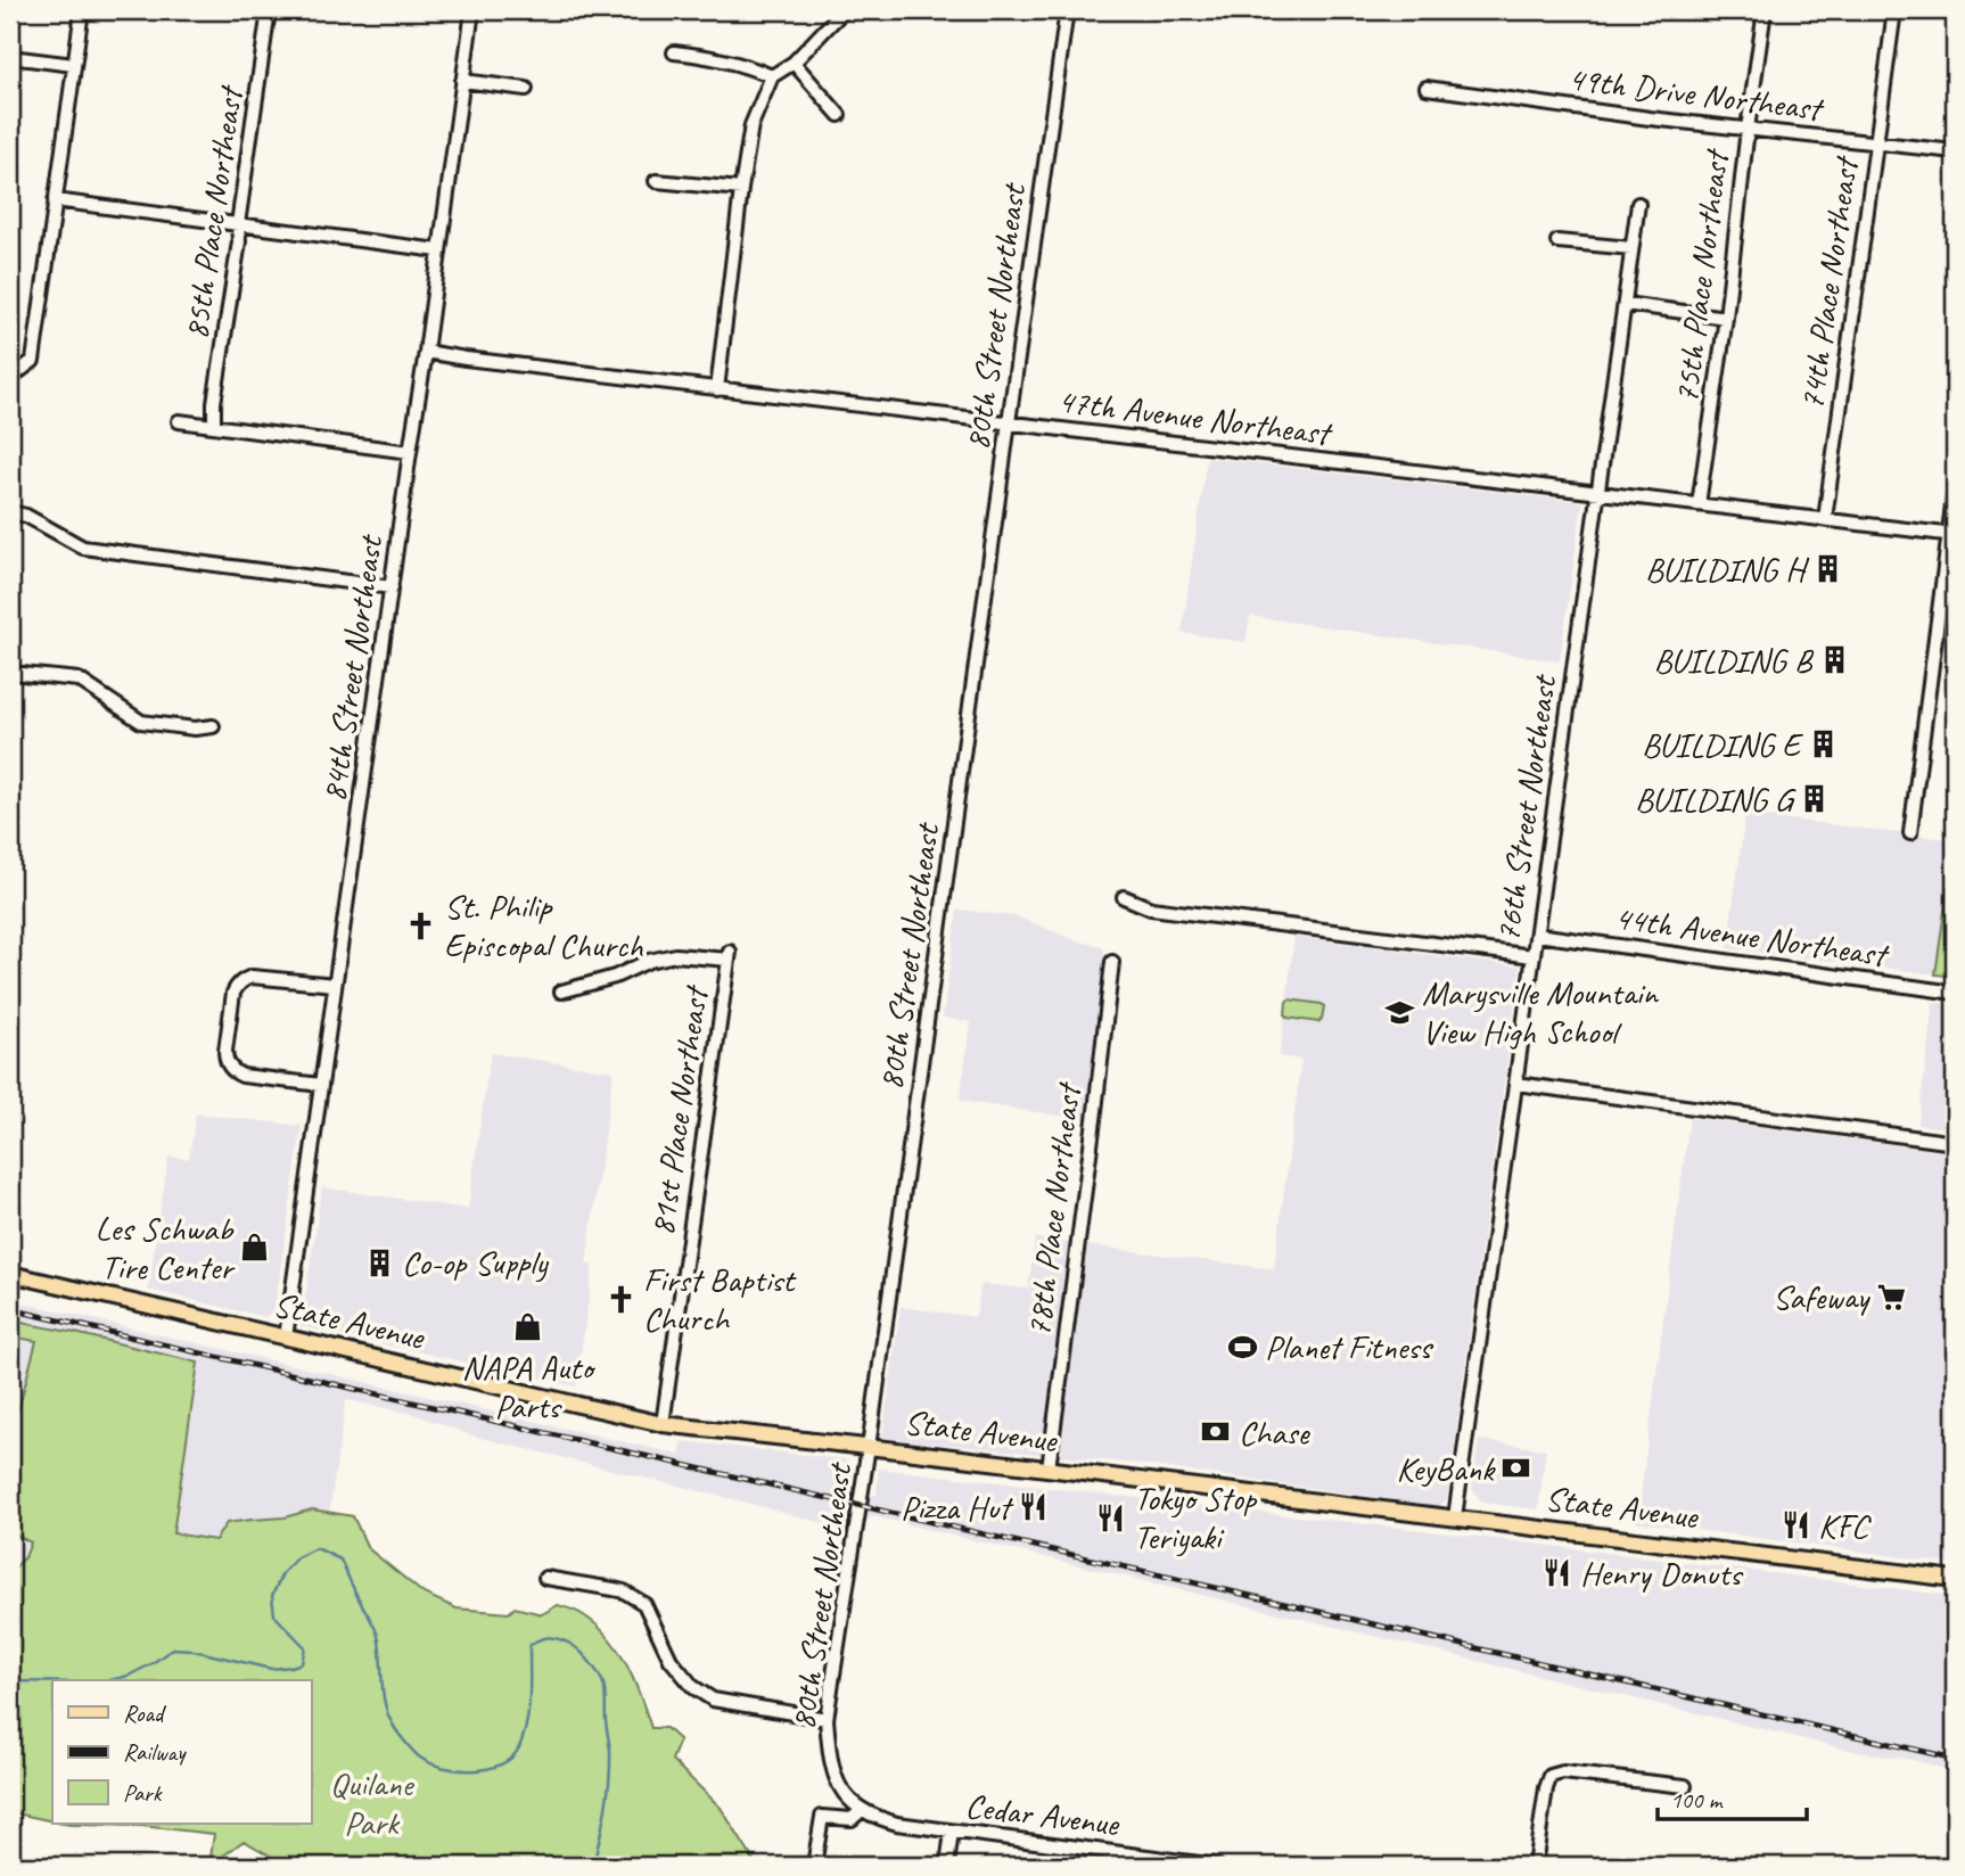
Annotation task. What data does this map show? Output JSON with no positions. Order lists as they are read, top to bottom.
{
  "streets": {
    "main road": ["State Avenue"],
    "street": [
      "49th Drive Northeast",
      "85th Place Northeast",
      "75th Place Northeast",
      "74th Place Northeast",
      "80th Street Northeast",
      "47th Avenue Northeast",
      "84th Street Northeast",
      "76th Street Northeast",
      "44th Avenue Northeast",
      "81st Place Northeast",
      "78th Place Northeast",
      "Cedar Avenue"
    ]
  },
  "crossings": [
    ["49th Drive Northeast", "75th Place Northeast"],
    ["49th Drive Northeast", "74th Place Northeast"],
    ["75th Place Northeast", "47th Avenue Northeast"],
    ["74th Place Northeast", "47th Avenue Northeast"],
    ["80th Street Northeast", "47th Avenue Northeast"],
    ["80th Street Northeast", "State Avenue"],
    ["80th Street Northeast", "Cedar Avenue"],
    ["47th Avenue Northeast", "84th Street Northeast"],
    ["47th Avenue Northeast", "76th Street Northeast"],
    ["84th Street Northeast", "State Avenue"],
    ["76th Street Northeast", "44th Avenue Northeast"],
    ["76th Street Northeast", "State Avenue"],
    ["81st Place Northeast", "State Avenue"],
    ["78th Place Northeast", "State Avenue"]
  ],
  "parks": ["Quilane Park"],
  "places": {
    "building": [
      "BUILDING H",
      "BUILDING B",
      "BUILDING E",
      "BUILDING G",
      "Co-op Supply"
    ],
    "church": ["St. Philip Episcopal Church", "First Baptist Church"],
    "school or university": ["Marysville Mountain View High School"],
    "shop": ["Les Schwab Tire Center", "NAPA Auto Parts"],
    "supermarket": ["Safeway"],
    "sports": ["Planet Fitness"],
    "bank": ["Chase", "KeyBank"],
    "restaurant": [
      "Pizza Hut",
      "Tokyo Stop Teriyaki",
      "KFC",
      "Henry Donuts"
    ]
  },
  "legend": ["Road", "Railway", "Park"],
  "scale_bar": "100 m"
}
